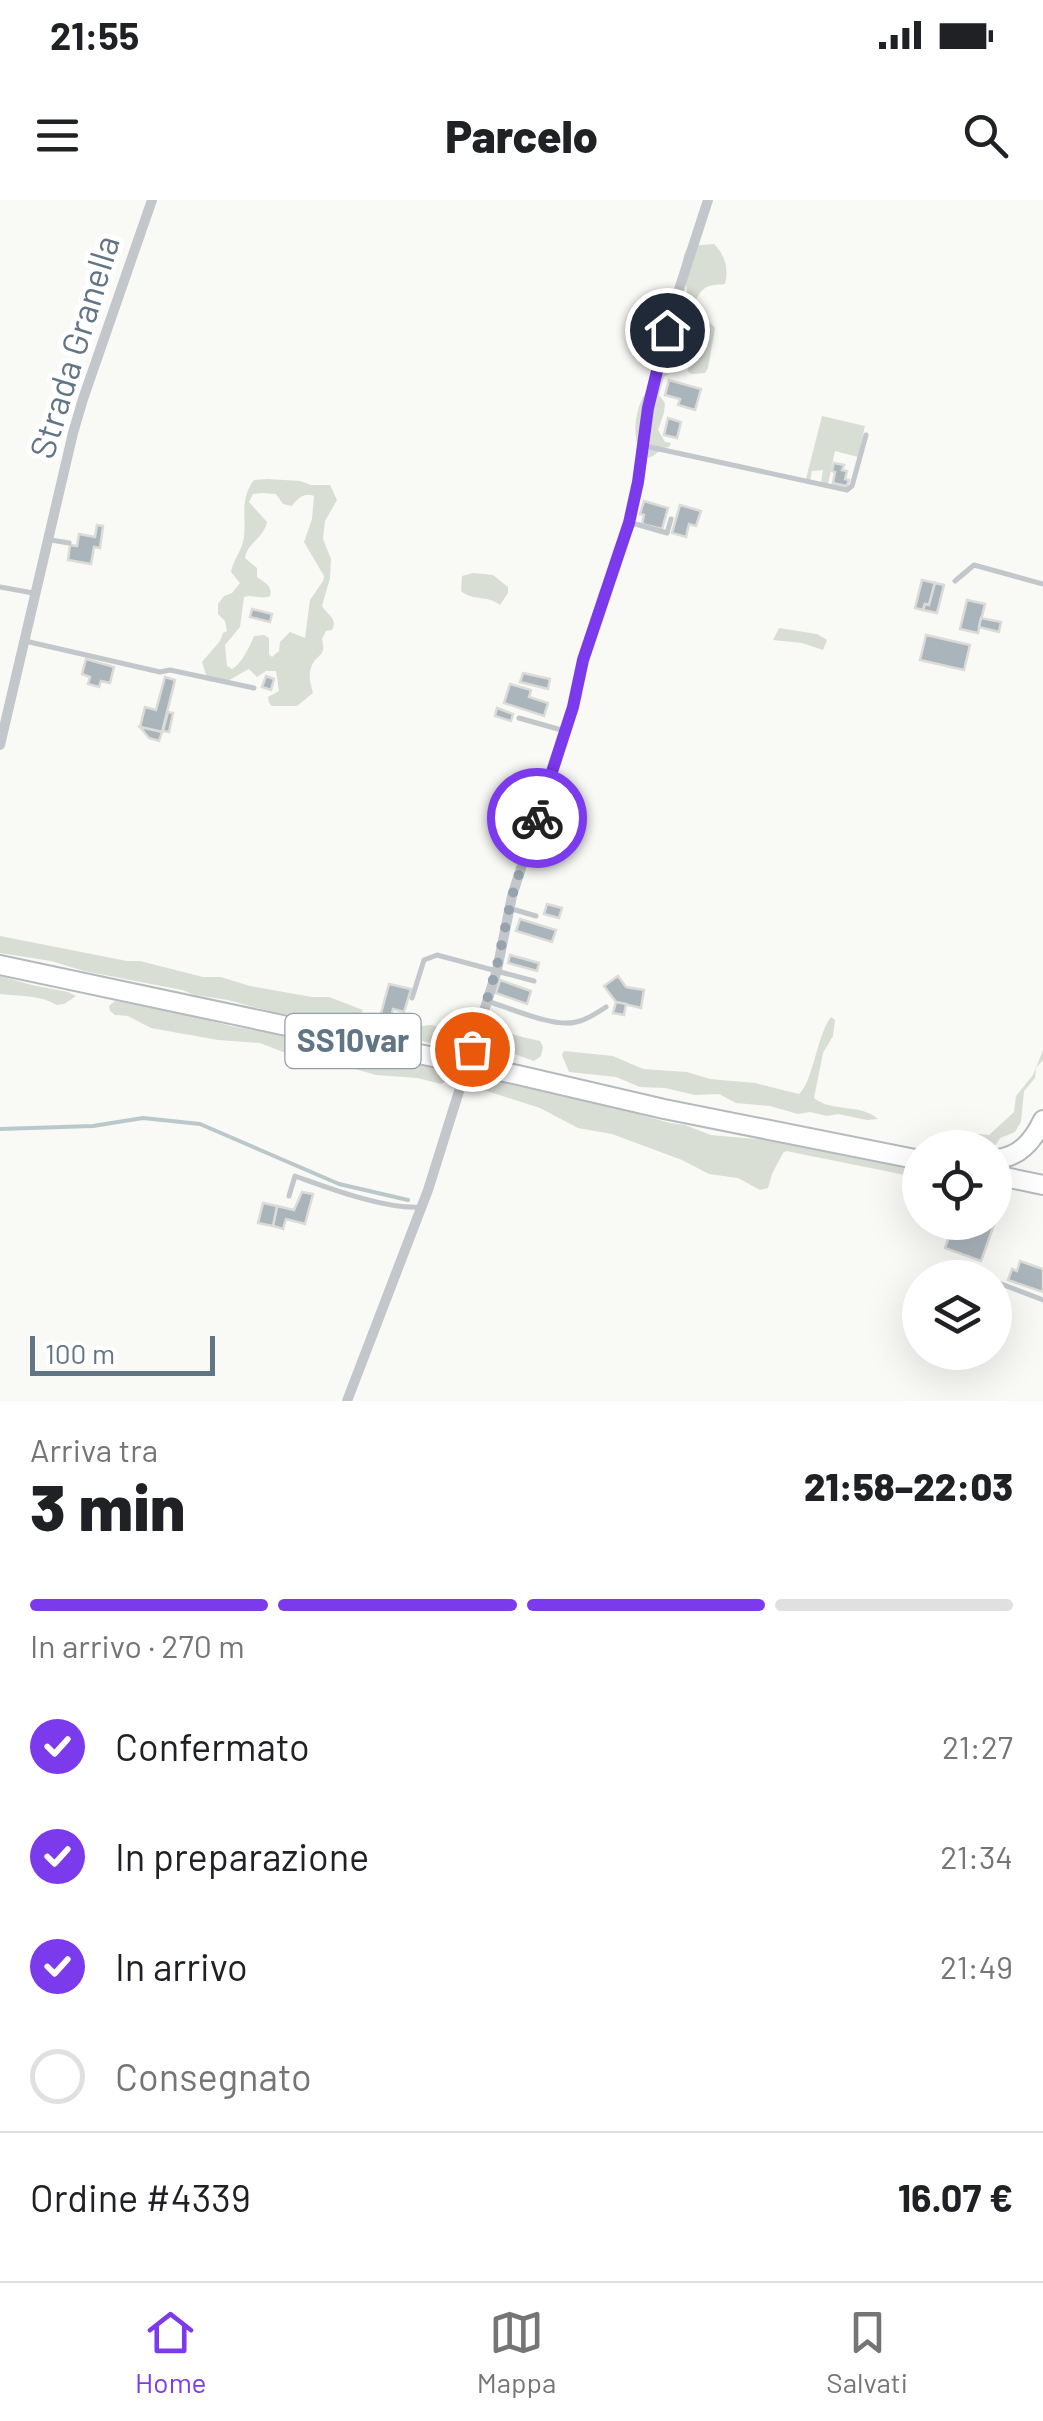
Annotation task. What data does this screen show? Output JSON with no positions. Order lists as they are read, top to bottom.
{
  "streets": {
    "highway": ["SS10var"],
    "street": ["Strada Granella"]
  },
  "scale_bar": "100 m",
  "page": {
    "status": "21:55",
    "header": "Parcelo",
    "scale": "100 m",
    "heading": ["3 min", "Arriva tra", "21:58–22:03"],
    "panel": ["Ordine #4339", "16.07 €"],
    "bar": "In arrivo · 270 m",
    "list": [
      ["Confermato", "21:27"],
      ["In preparazione", "21:34"],
      ["In arrivo", "21:49"],
      "Consegnato"
    ],
    "tabs": ["Home", "Mappa", "Salvati"]
  }
}
